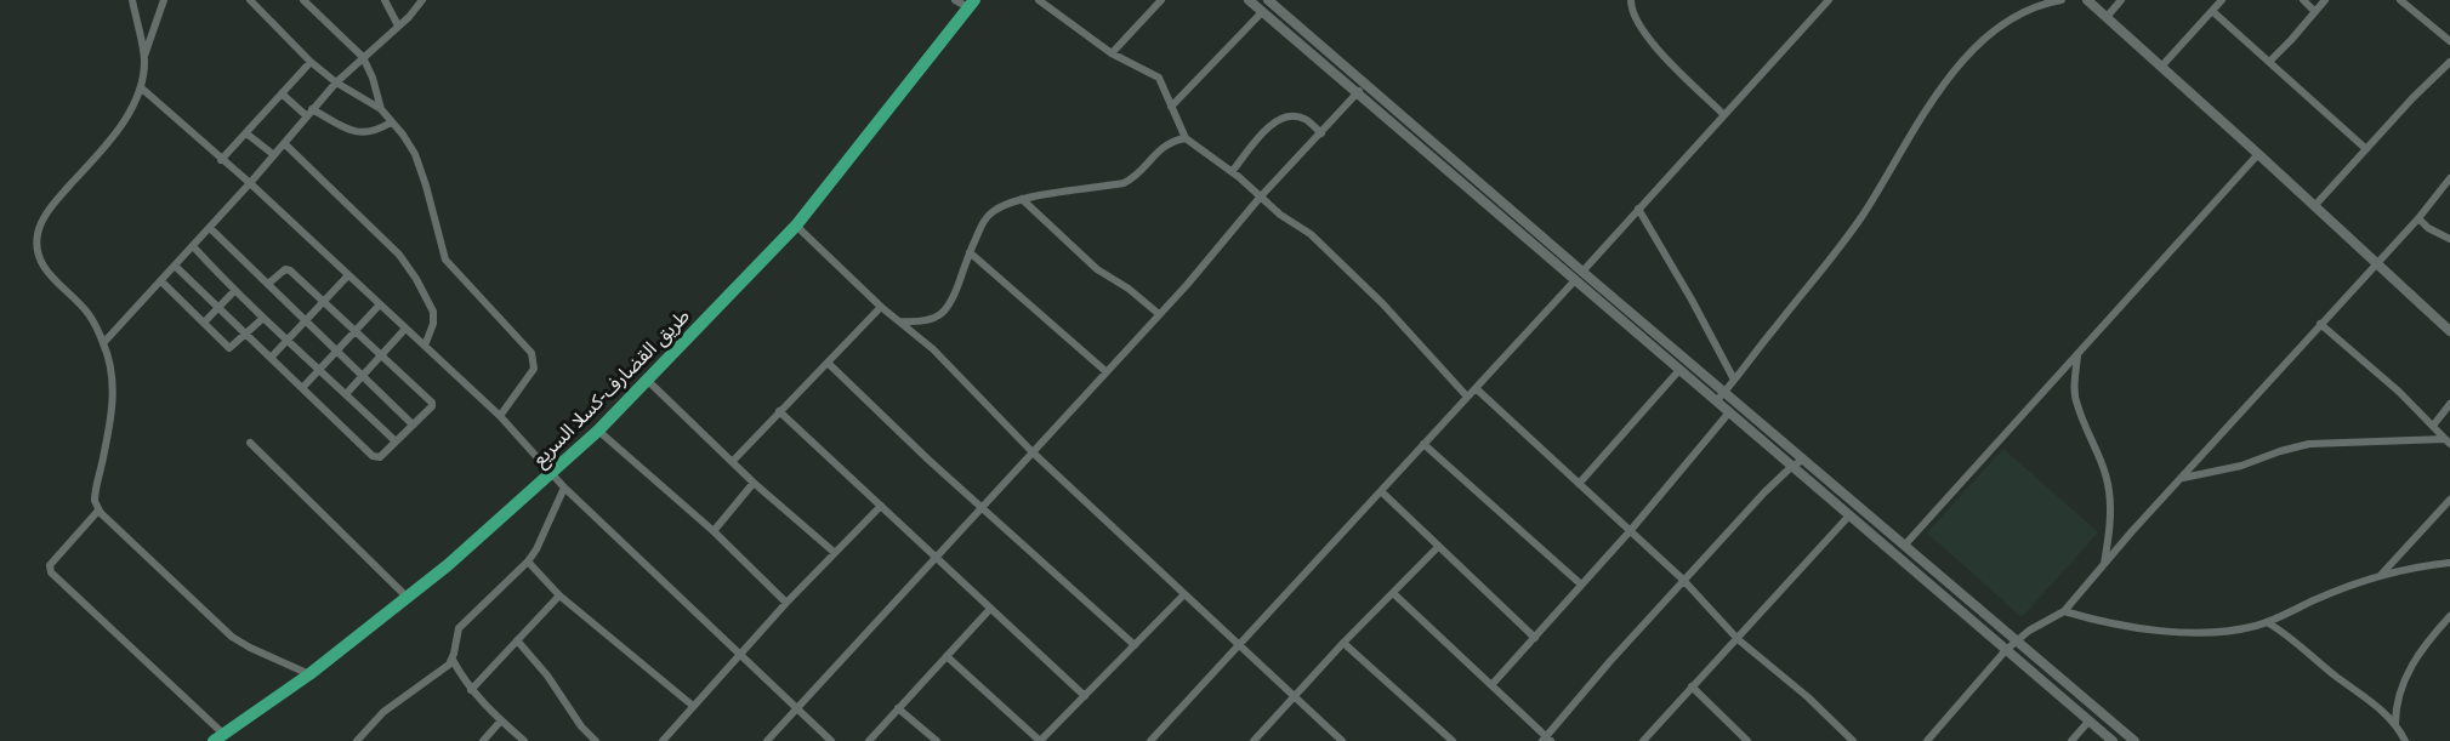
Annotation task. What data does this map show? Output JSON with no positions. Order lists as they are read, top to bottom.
{
  "streets": {
    "highway": ["طريق القضارف-كسلا السريع"]
  }
}
